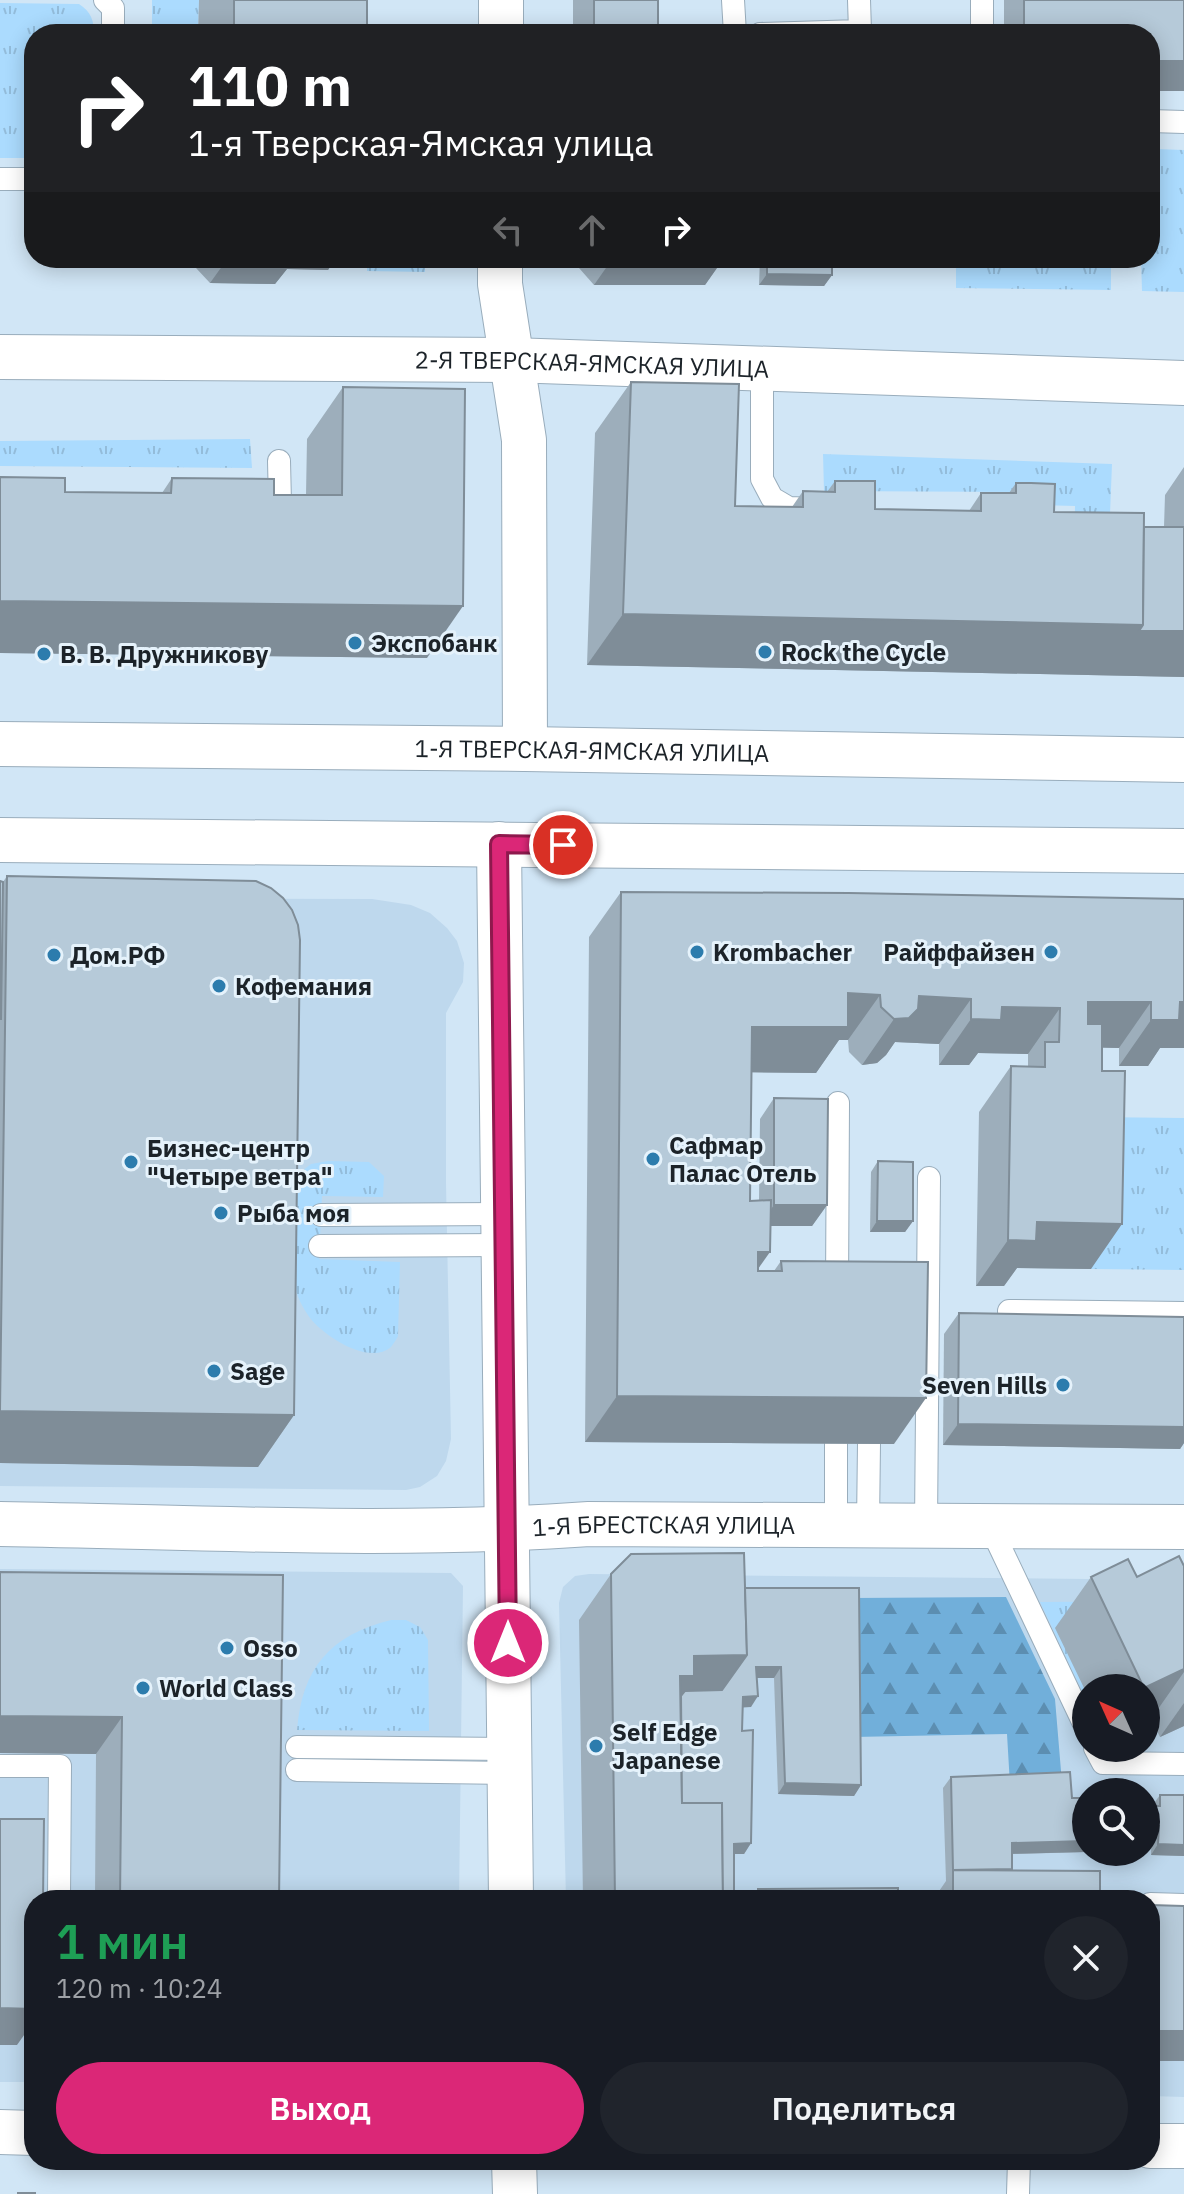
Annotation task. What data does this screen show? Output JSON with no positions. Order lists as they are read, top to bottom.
{
  "streets": {
    "main road": ["2-Я ТВЕРСКАЯ-ЯМСКАЯ УЛИЦА", "1-Я ТВЕРСКАЯ-ЯМСКАЯ УЛИЦА", "1-Я БРЕСТСКАЯ УЛИЦА"]
  },
  "places": [
    "Экспобанк",
    "Rock the Cycle",
    "В. В. Дружникову",
    "Krombacher",
    "Райффайзен",
    "Дом.РФ",
    "Кофемания",
    "Сафмар Палас Отель",
    "Бизнес-центр \"Четыре ветра\"",
    "Рыба моя",
    "Sage",
    "Seven Hills",
    "Osso",
    "World Class",
    "Self Edge Japanese"
  ],
  "north": "top left",
  "page": {
    "turn": ["110 m", "1-я Тверская-Ямская улица"],
    "heading": ["1 мин", "120 m · 10:24"],
    "buttons": ["Выход", "Поделиться"]
  }
}
